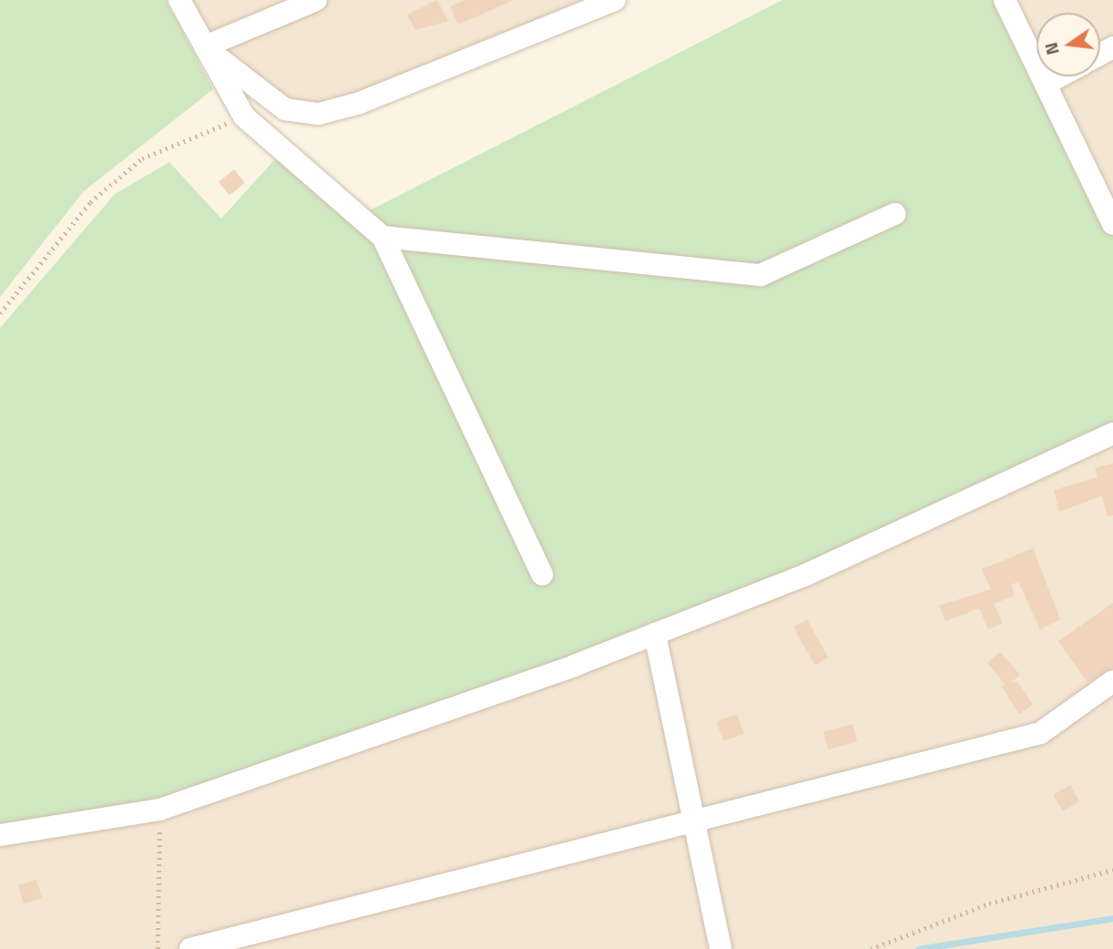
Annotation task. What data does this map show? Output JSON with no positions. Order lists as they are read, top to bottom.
{
  "north": "left"
}
